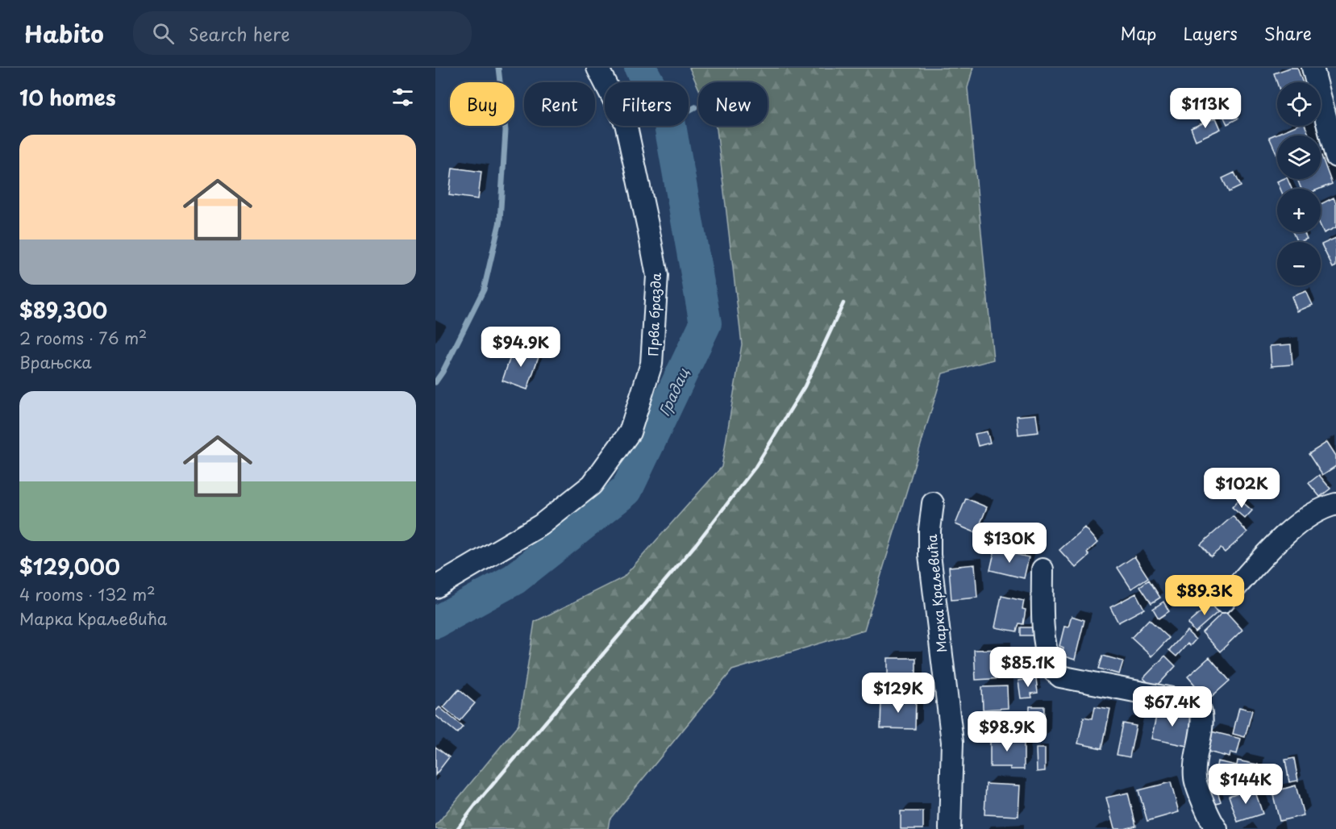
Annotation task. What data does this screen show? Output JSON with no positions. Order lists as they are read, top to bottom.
{
  "streets": {
    "street": ["Прва бразда", "Марка Краљевића"]
  },
  "water": ["Градац"],
  "page": {
    "header": "Habito",
    "search": "Search here",
    "nav": ["Map", "Layers", "Share"],
    "heading": "10 homes",
    "map_buttons": ["+", "−"],
    "chip": [
      "Buy",
      "Rent",
      "Filters",
      "New"
    ],
    "price": [
      "$113K",
      "$94.9K",
      "$102K",
      "$130K",
      "$89.3K",
      "$85.1K",
      "$129K",
      "$67.4K",
      "$98.9K",
      "$144K"
    ],
    "list": [
      {
        "name": "$89,300",
        "note": "2 rooms · 76 m² · Врањска"
      },
      {
        "name": "$129,000",
        "note": "4 rooms · 132 m² · Марка Краљевића"
      }
    ]
  }
}
